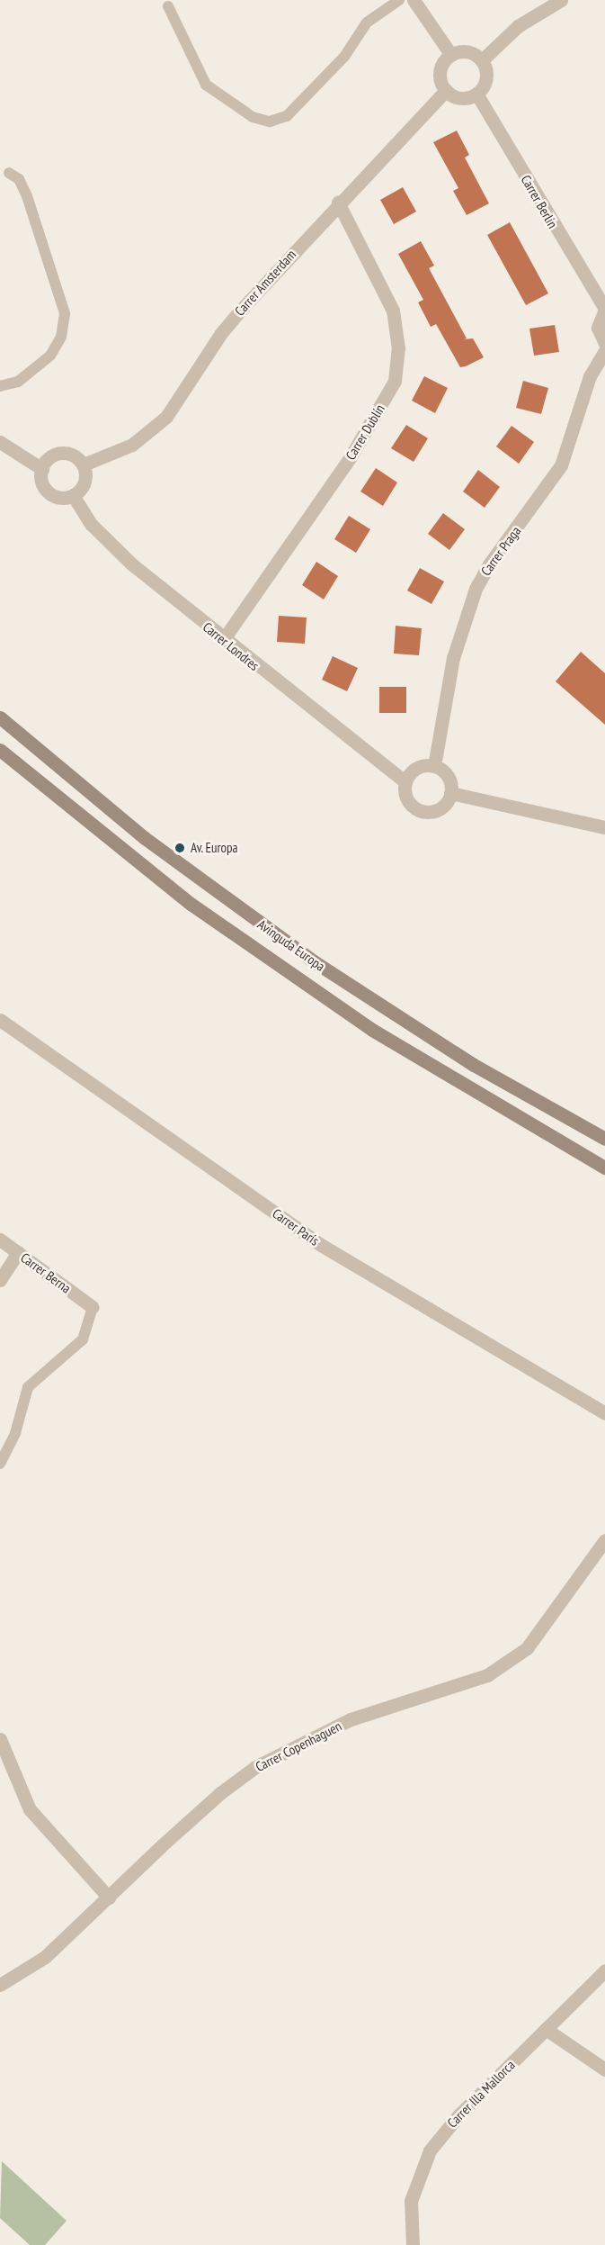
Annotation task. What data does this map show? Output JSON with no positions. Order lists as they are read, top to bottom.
{
  "streets": {
    "main road": ["Avinguda Europa"],
    "street": [
      "Carrer Berlín",
      "Carrer Amsterdam",
      "Carrer Dublín",
      "Carrer Praga",
      "Carrer Londres",
      "Carrer París",
      "Carrer Berna",
      "Carrer Copenhaguen",
      "Carrer Illa Mallorca"
    ]
  },
  "crossings": [
    ["Carrer Berlín", "Carrer Amsterdam"],
    ["Carrer Amsterdam", "Carrer Dublín"],
    ["Carrer Amsterdam", "Carrer Londres"],
    ["Carrer Dublín", "Carrer Londres"],
    ["Carrer Praga", "Carrer Londres"]
  ],
  "places": ["Av. Europa"]
}
